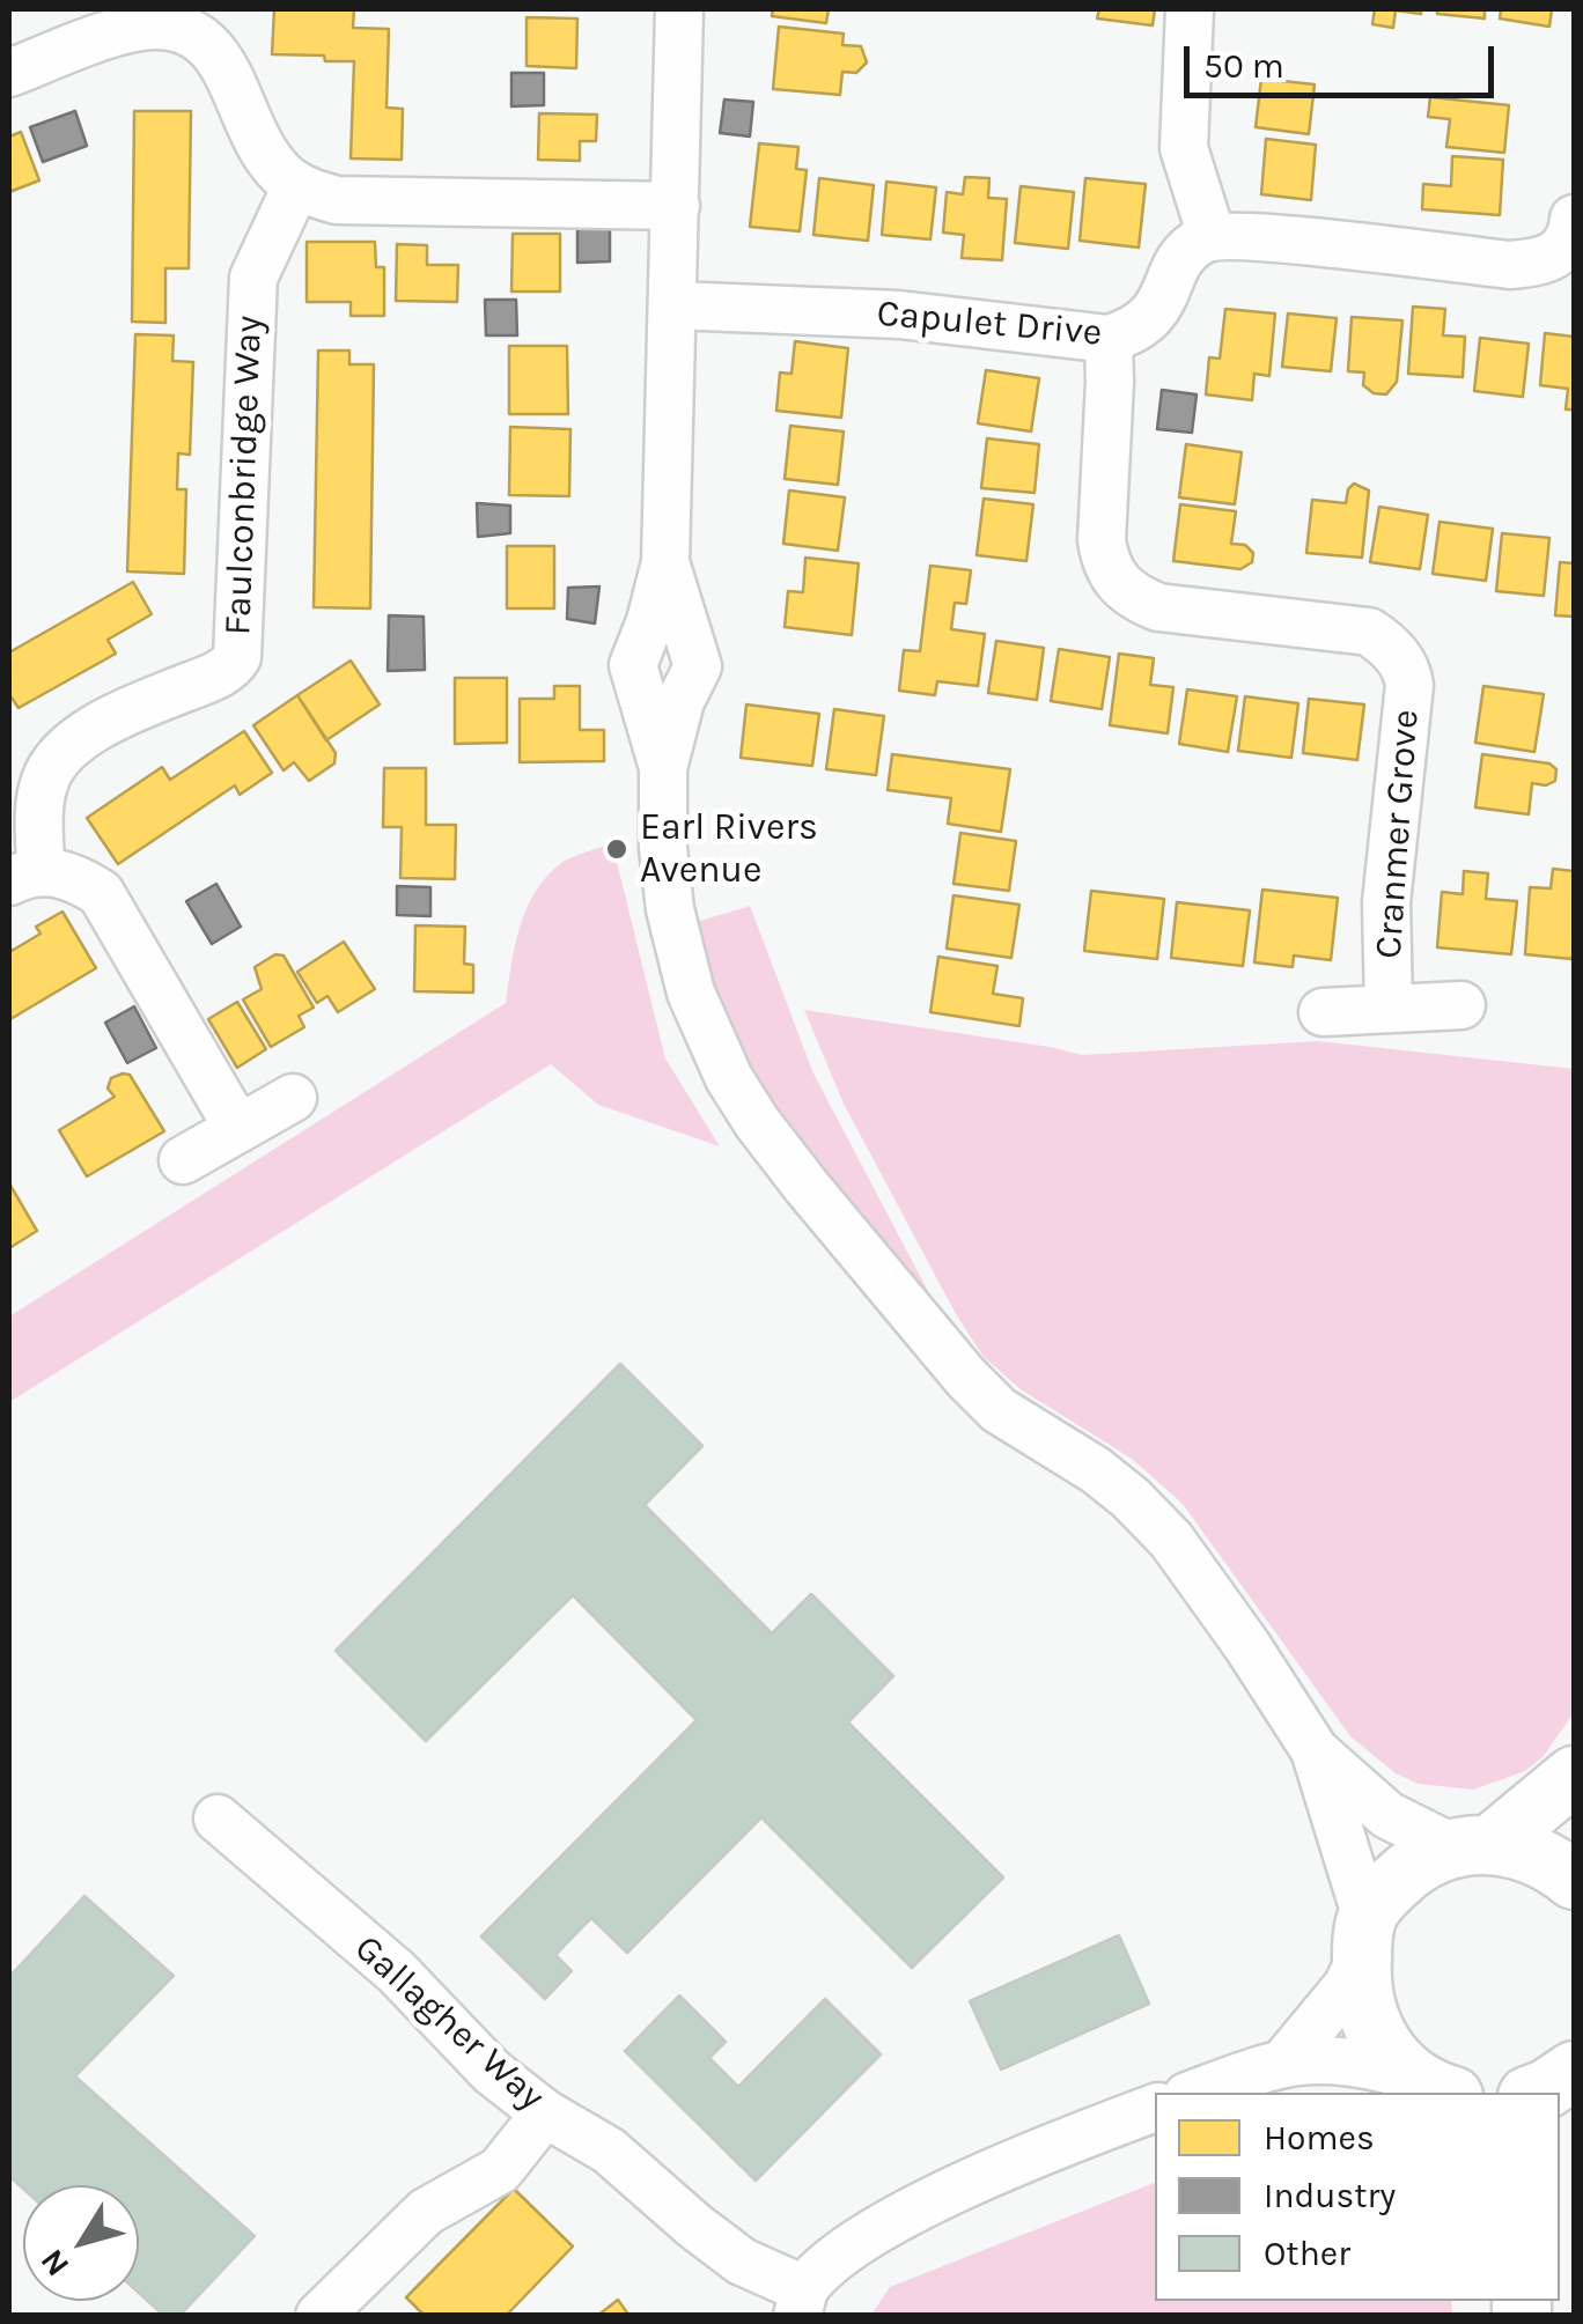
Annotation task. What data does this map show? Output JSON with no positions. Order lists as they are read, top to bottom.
{
  "streets": {
    "street": [
      "Capulet Drive",
      "Faulconbridge Way",
      "Cranmer Grove",
      "Gallagher Way"
    ]
  },
  "crossings": [
    ["Capulet Drive", "Cranmer Grove"]
  ],
  "places": ["Earl Rivers Avenue"],
  "legend": ["Homes", "Industry", "Other"],
  "scale_bar": "50 m",
  "north": "bottom left"
}
